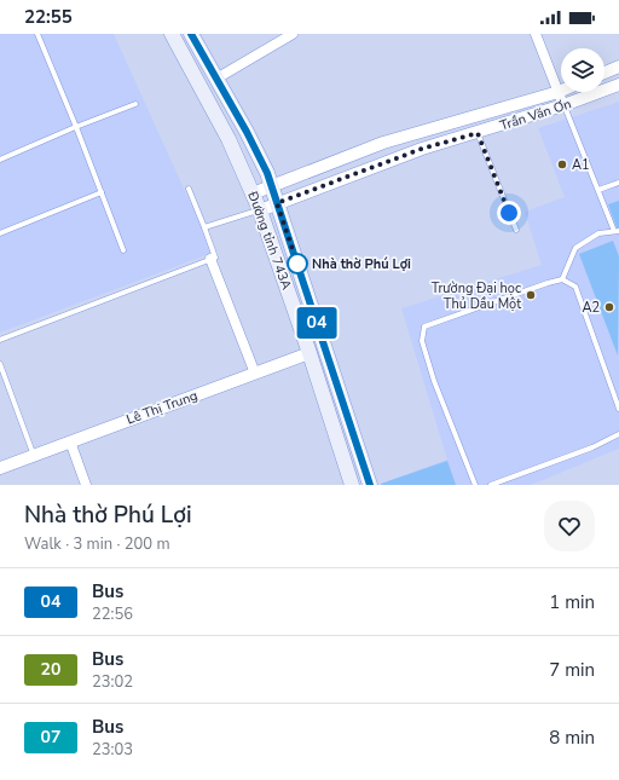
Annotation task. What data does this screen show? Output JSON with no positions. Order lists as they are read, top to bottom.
{
  "streets": {
    "main road": ["Đường tỉnh 743A"],
    "street": ["Trần Văn Ơn", "Lê Thị Trung"]
  },
  "crossings": [
    ["Trần Văn Ơn", "Đường tỉnh 743A"],
    ["Đường tỉnh 743A", "Lê Thị Trung"]
  ],
  "places": [
    "A1",
    "Nhà thờ Phú Lợi",
    "Trường Đại học Thủ Dầu Một",
    "A2"
  ],
  "lines": ["bus line 04"],
  "page": {
    "status": "22:55",
    "on_map": "04",
    "heading": ["Nhà thờ Phú Lợi", "Walk · 3 min · 200 m"],
    "list": [
      {
        "mark": "04",
        "name": "Bus",
        "note": "22:56",
        "value": "1 min"
      },
      {
        "mark": "20",
        "name": "Bus",
        "note": "23:02",
        "value": "7 min"
      },
      {
        "mark": "07",
        "name": "Bus",
        "note": "23:03",
        "value": "8 min"
      }
    ]
  }
}
